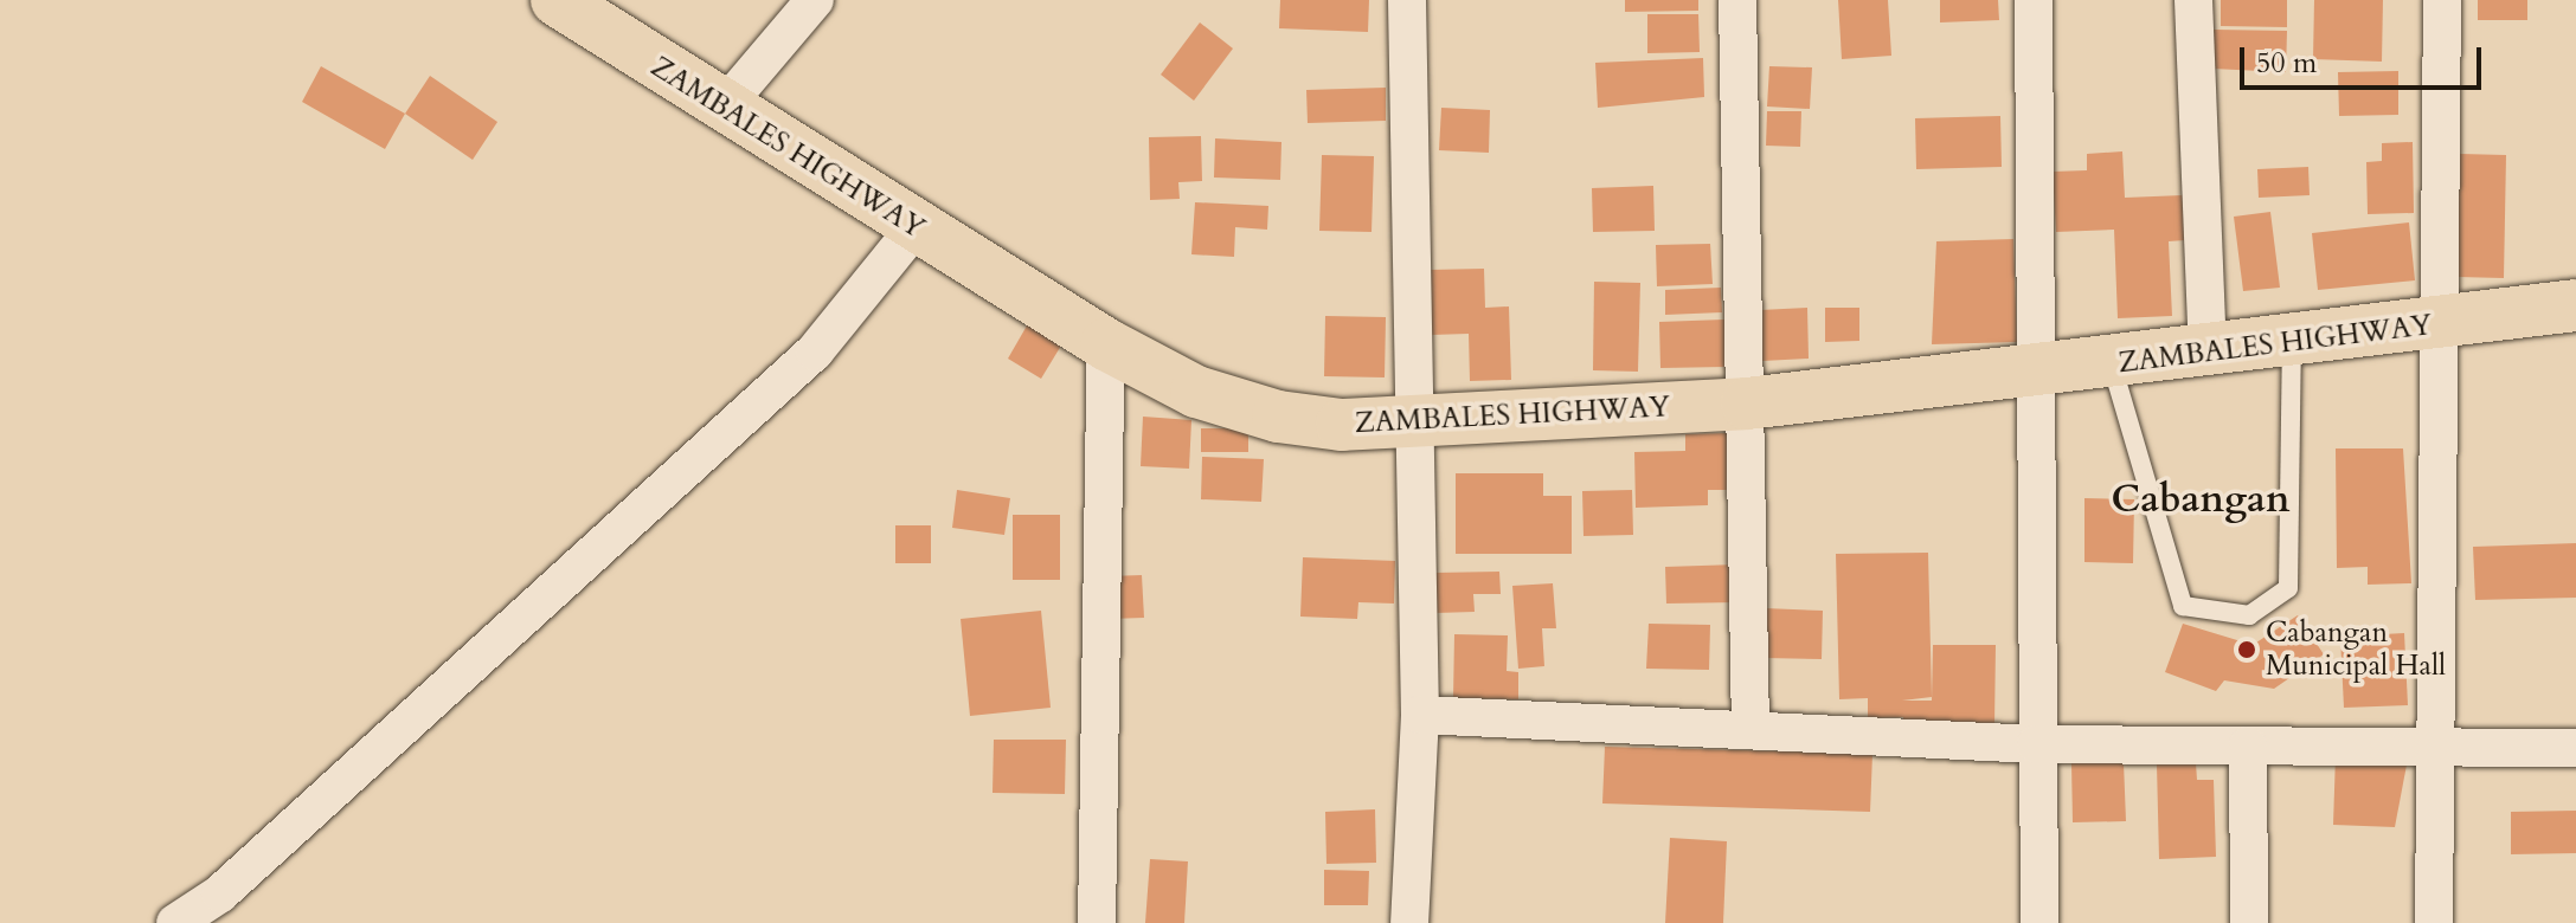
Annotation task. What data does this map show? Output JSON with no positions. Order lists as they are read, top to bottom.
{
  "streets": {
    "main road": ["ZAMBALES HIGHWAY"]
  },
  "districts": ["Cabangan"],
  "places": ["Cabangan Municipal Hall"],
  "scale_bar": "50 m"
}
